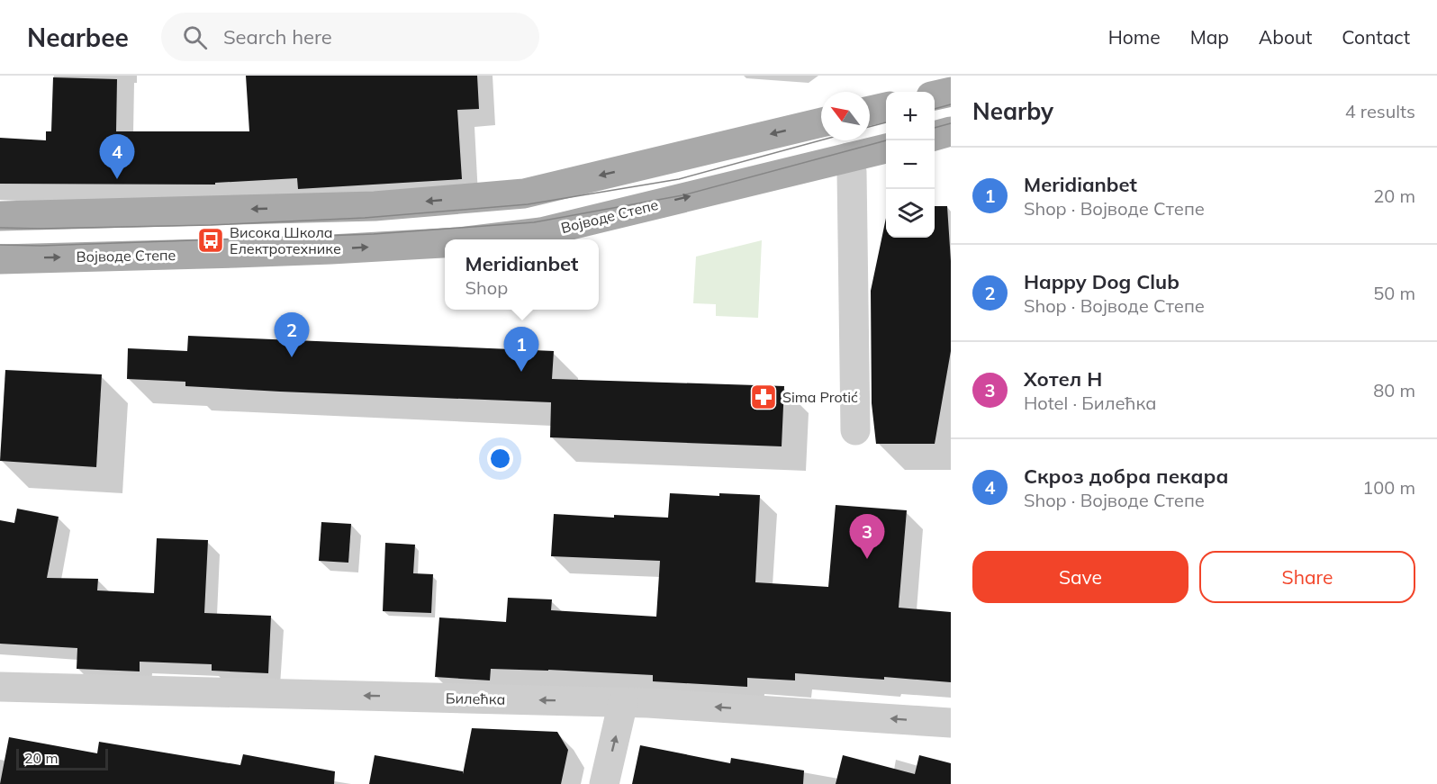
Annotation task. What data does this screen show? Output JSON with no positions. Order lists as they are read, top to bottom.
{
  "streets": {
    "main road": ["Војводе Степе"],
    "street": ["Билећка"]
  },
  "one_way": ["Билећка"],
  "places": {
    "bus stop": ["Висока Школа Електротехнике"],
    "pharmacy": ["Sima Protić"]
  },
  "scale_bar": "20 m",
  "north": "top left",
  "page": {
    "header": "Nearbee",
    "search": "Search here",
    "nav": [
      "Home",
      "Map",
      "About",
      "Contact"
    ],
    "heading": ["Nearby", "4 results"],
    "map_buttons": ["+", "−"],
    "pins": [
      "4",
      "2",
      "1",
      "3"
    ],
    "list": [
      {
        "mark": "1",
        "name": "Meridianbet",
        "note": "Shop · Војводе Степе",
        "value": "20 m"
      },
      {
        "mark": "2",
        "name": "Happy Dog Club",
        "note": "Shop · Војводе Степе",
        "value": "50 m"
      },
      {
        "mark": "3",
        "name": "Хотел Н",
        "note": "Hotel · Билећка",
        "value": "80 m"
      },
      {
        "mark": "4",
        "name": "Скроз добра пекара",
        "note": "Shop · Војводе Степе",
        "value": "100 m"
      }
    ],
    "popup": ["Meridianbet", "Shop"],
    "buttons": ["Save", "Share"],
    "scale": "20 m"
  }
}
